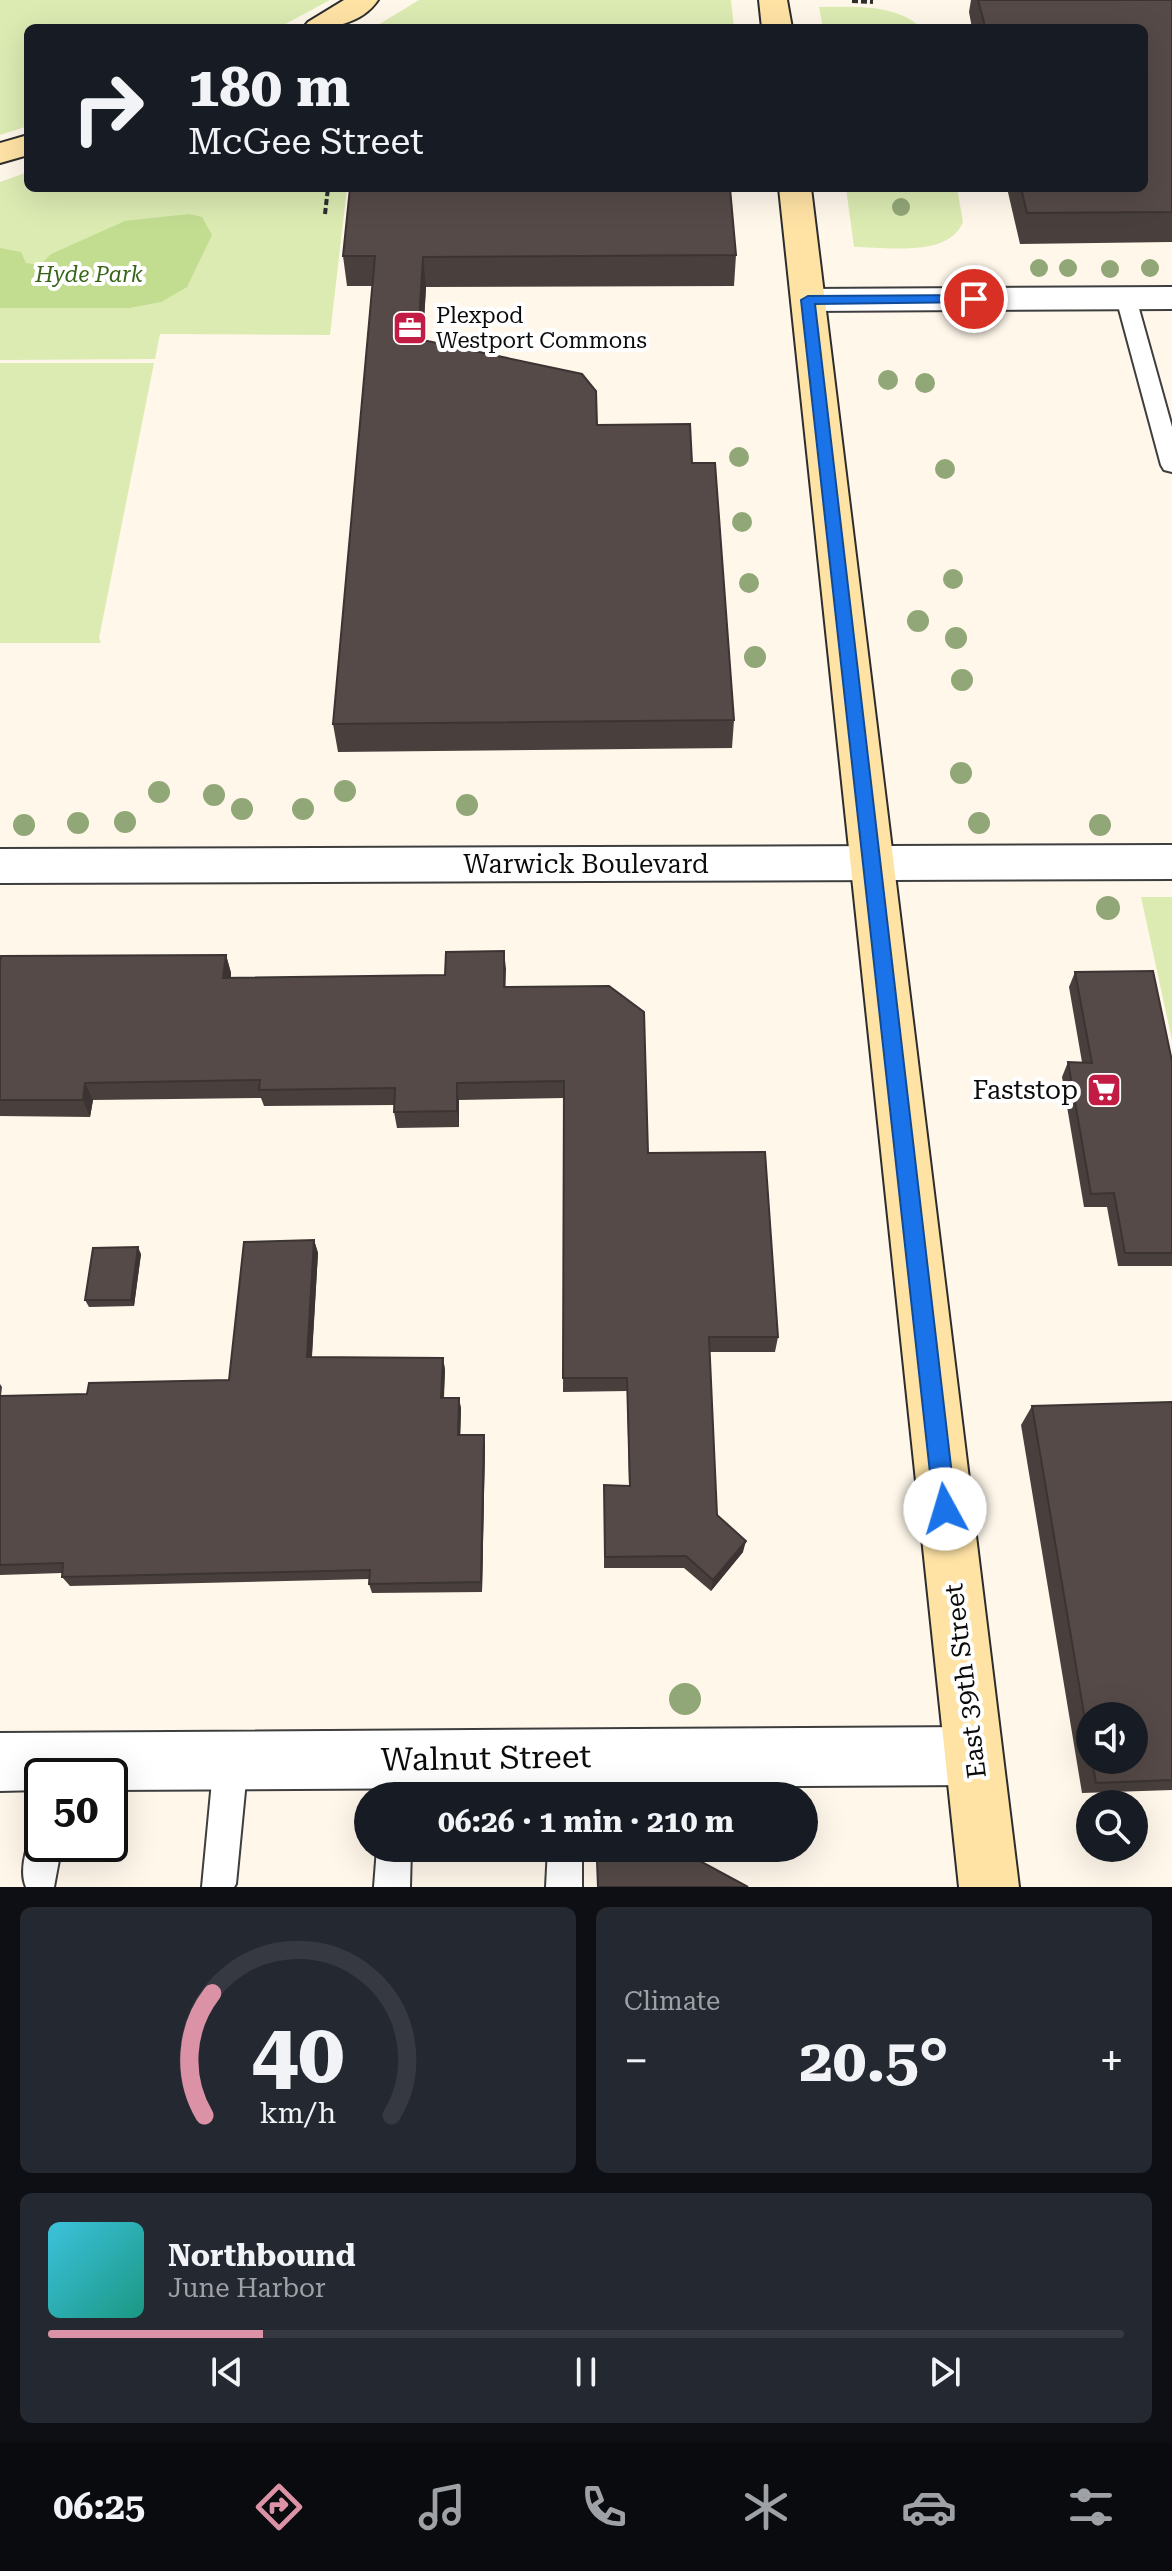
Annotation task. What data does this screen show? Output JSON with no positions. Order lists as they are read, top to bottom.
{
  "streets": {
    "main road": ["East 39th Street"],
    "street": ["Warwick Boulevard", "Walnut Street"]
  },
  "crossings": [
    ["Warwick Boulevard", "East 39th Street"],
    ["East 39th Street", "Walnut Street"]
  ],
  "parks": ["Hyde Park"],
  "places": {
    "office": ["Plexpod Westport Commons"],
    "supermarket": ["Faststop"]
  },
  "page": {
    "turn": ["180 m", "McGee Street"],
    "limit": "50",
    "trip": "06:26 · 1 min · 210 m",
    "tile": "Climate",
    "heat": ["−", "20.5°", "+"],
    "song": ["Northbound", "June Harbor"],
    "tabs": "06:25",
    "gauge": ["40", "km/h"]
  }
}
